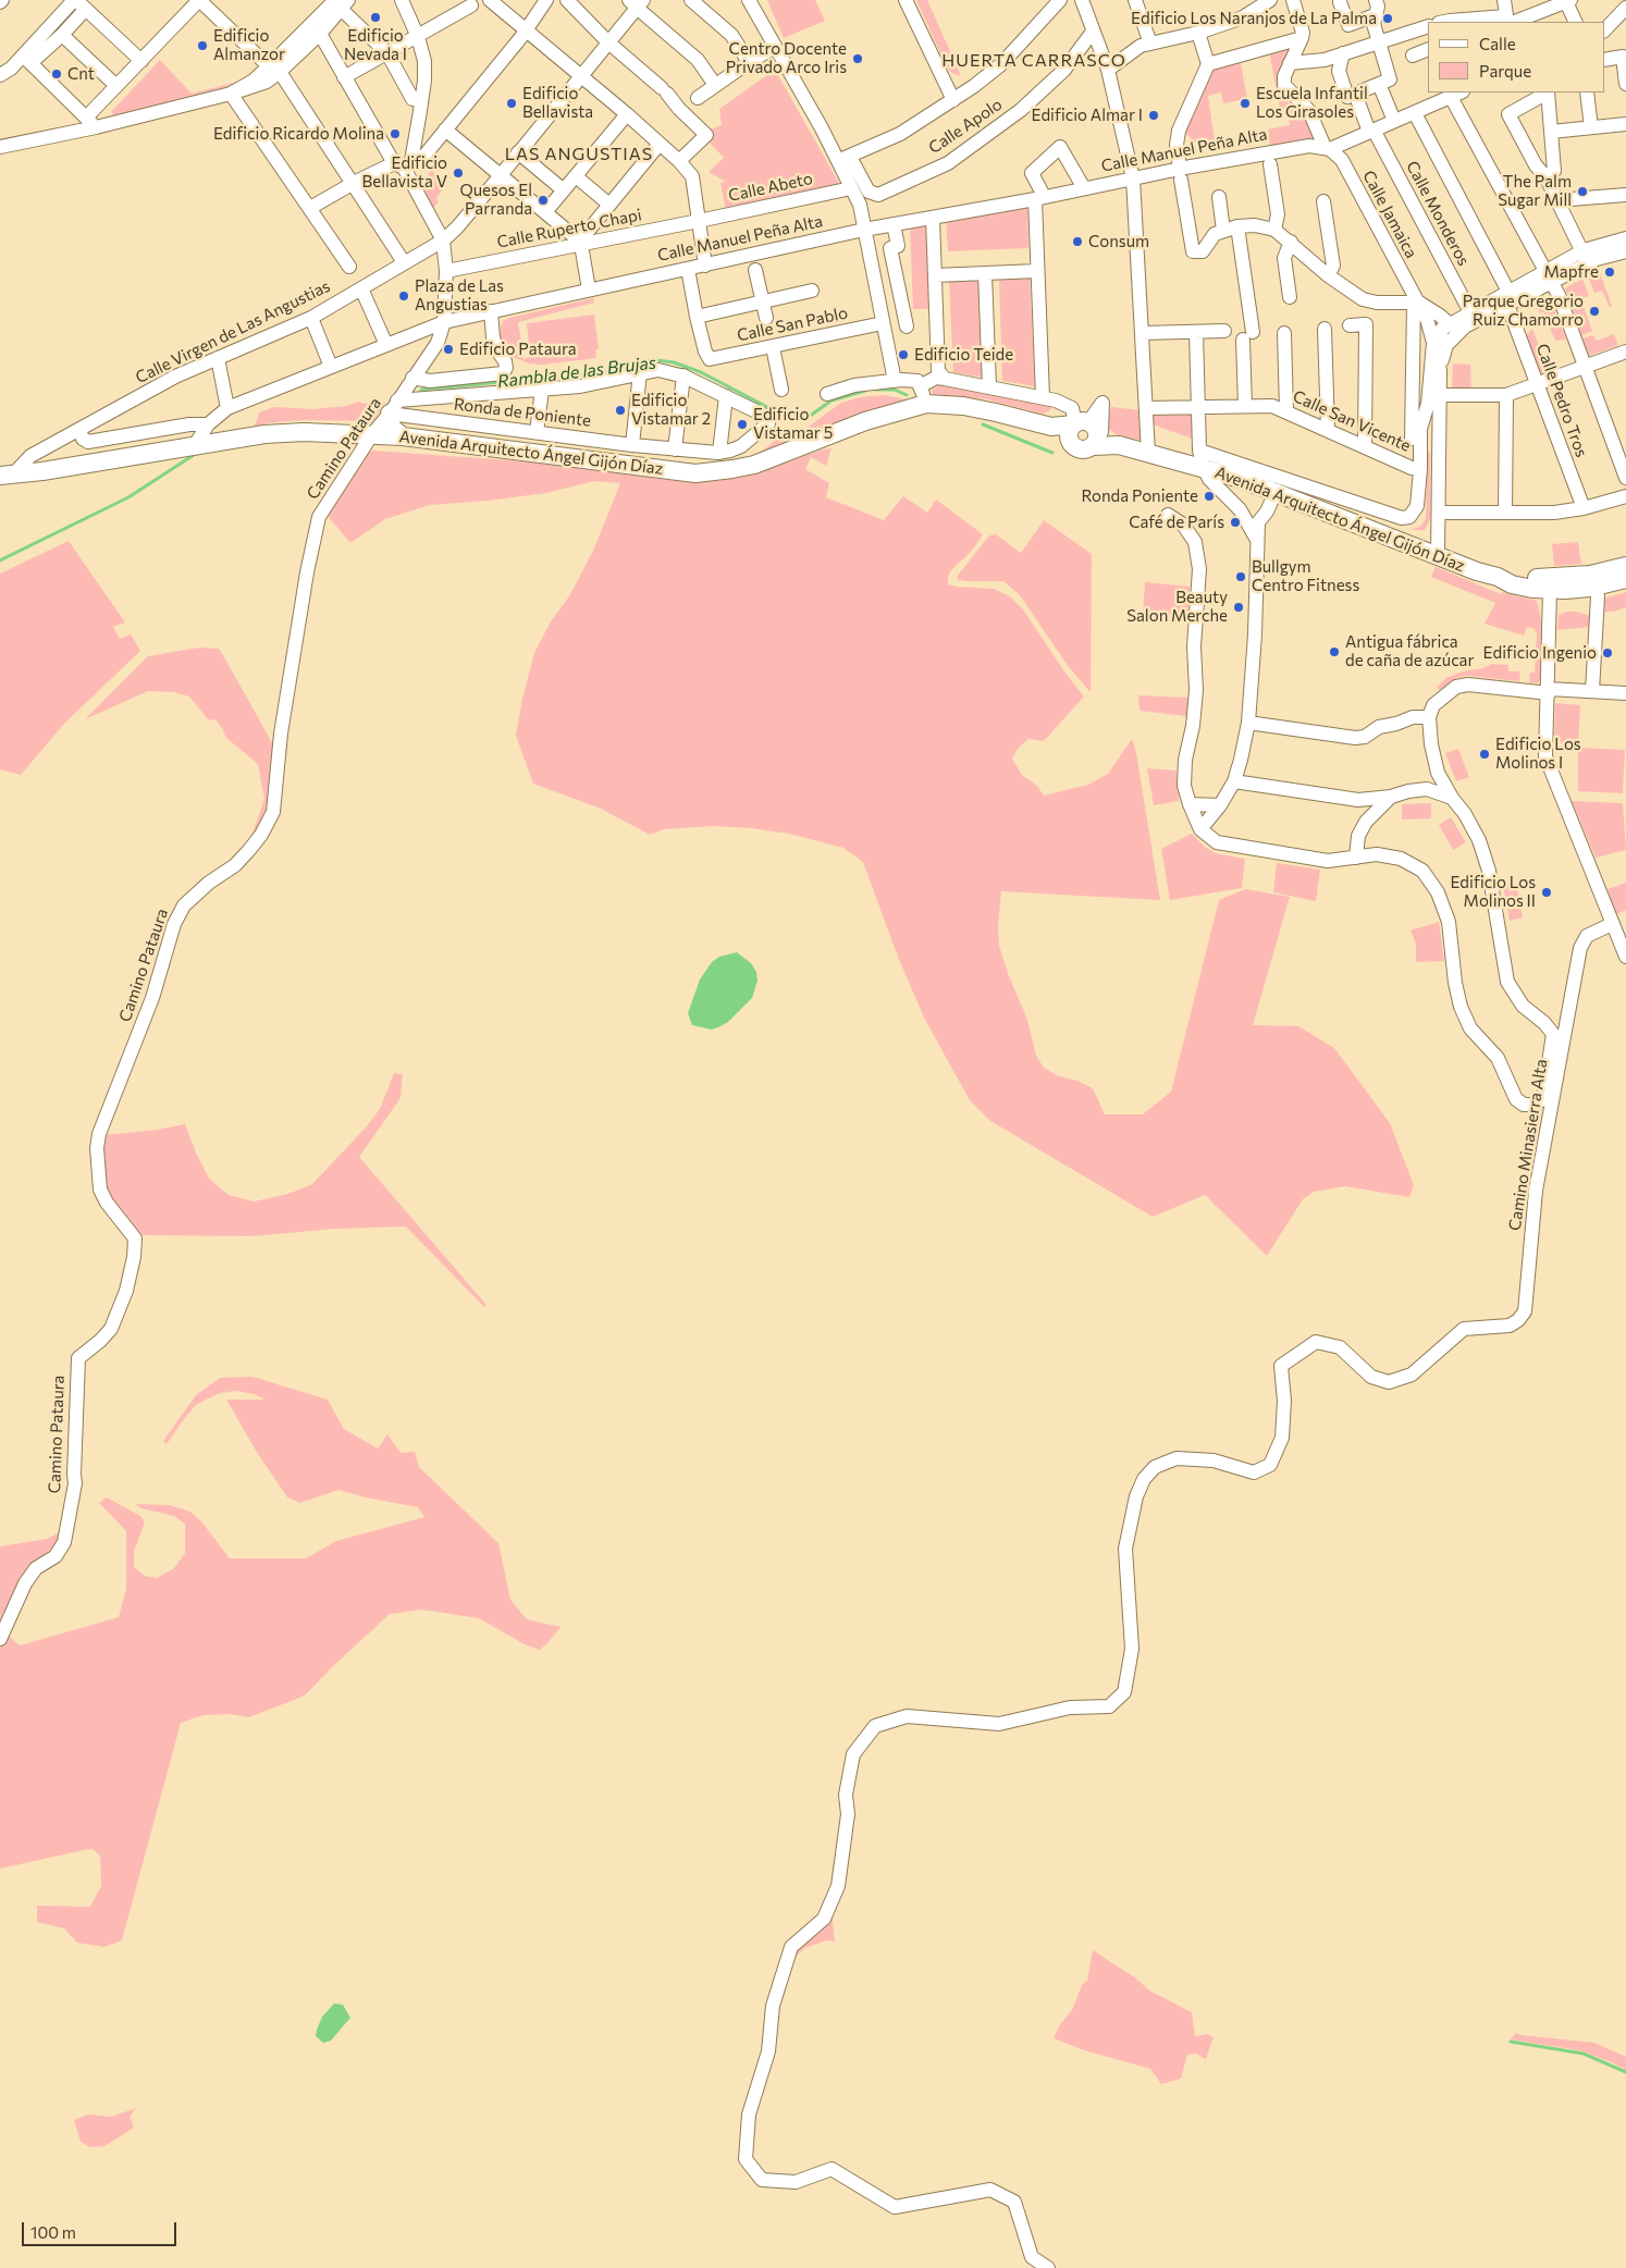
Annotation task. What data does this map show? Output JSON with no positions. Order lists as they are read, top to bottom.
{
  "streets": {
    "main road": ["Avenida Arquitecto Ángel Gijón Díaz"],
    "street": [
      "Calle Apolo",
      "Calle Manuel Peña Alta",
      "Calle Abeto",
      "Calle Monderos",
      "Calle Jamaica",
      "Calle Ruperto Chapi",
      "Calle San Pablo",
      "Calle Virgen de Las Angustias",
      "Calle Pedro Tros",
      "Ronda de Poniente",
      "Calle San Vicente",
      "Camino Pataura",
      "Camino Minasierra Alta"
    ]
  },
  "crossings": [
    ["Calle Manuel Peña Alta", "Calle Jamaica"],
    ["Calle Manuel Peña Alta", "Camino Pataura"],
    ["Calle Manuel Peña Alta", "Avenida Arquitecto Ángel Gijón Díaz"],
    ["Calle Abeto", "Calle Ruperto Chapi"],
    ["Calle Ruperto Chapi", "Camino Pataura"],
    ["Calle Virgen de Las Angustias", "Camino Pataura"],
    ["Calle Virgen de Las Angustias", "Avenida Arquitecto Ángel Gijón Díaz"],
    ["Ronda de Poniente", "Camino Pataura"],
    ["Camino Pataura", "Avenida Arquitecto Ángel Gijón Díaz"]
  ],
  "districts": ["HUERTA CARRASCO", "LAS ANGUSTIAS"],
  "water": ["Rambla de las Brujas"],
  "places": [
    "Edificio Nevada I",
    "Edificio Los Naranjos de La Palma",
    "Edificio Almanzor",
    "Centro Docente Privado Arco Iris",
    "Cnt",
    "Edificio Bellavista",
    "Escuela Infantil Los Girasoles",
    "Edificio Almar I",
    "Edificio Ricardo Molina",
    "Edificio Bellavista V",
    "The Palm Sugar Mill",
    "Quesos El Parranda",
    "Consum",
    "Mapfre",
    "Plaza de Las Angustias",
    "Parque Gregorio Ruiz Chamorro",
    "Edificio Pataura",
    "Edificio Teide",
    "Edificio Vistamar 2",
    "Edificio Vistamar 5",
    "Ronda Poniente",
    "Café de París",
    "Bullgym Centro Fitness",
    "Beauty Salon Merche",
    "Antigua fábrica de caña de azúcar",
    "Edificio Ingenio",
    "Edificio Los Molinos I",
    "Edificio Los Molinos II"
  ],
  "legend": ["Calle", "Parque"],
  "scale_bar": "100 m"
}
